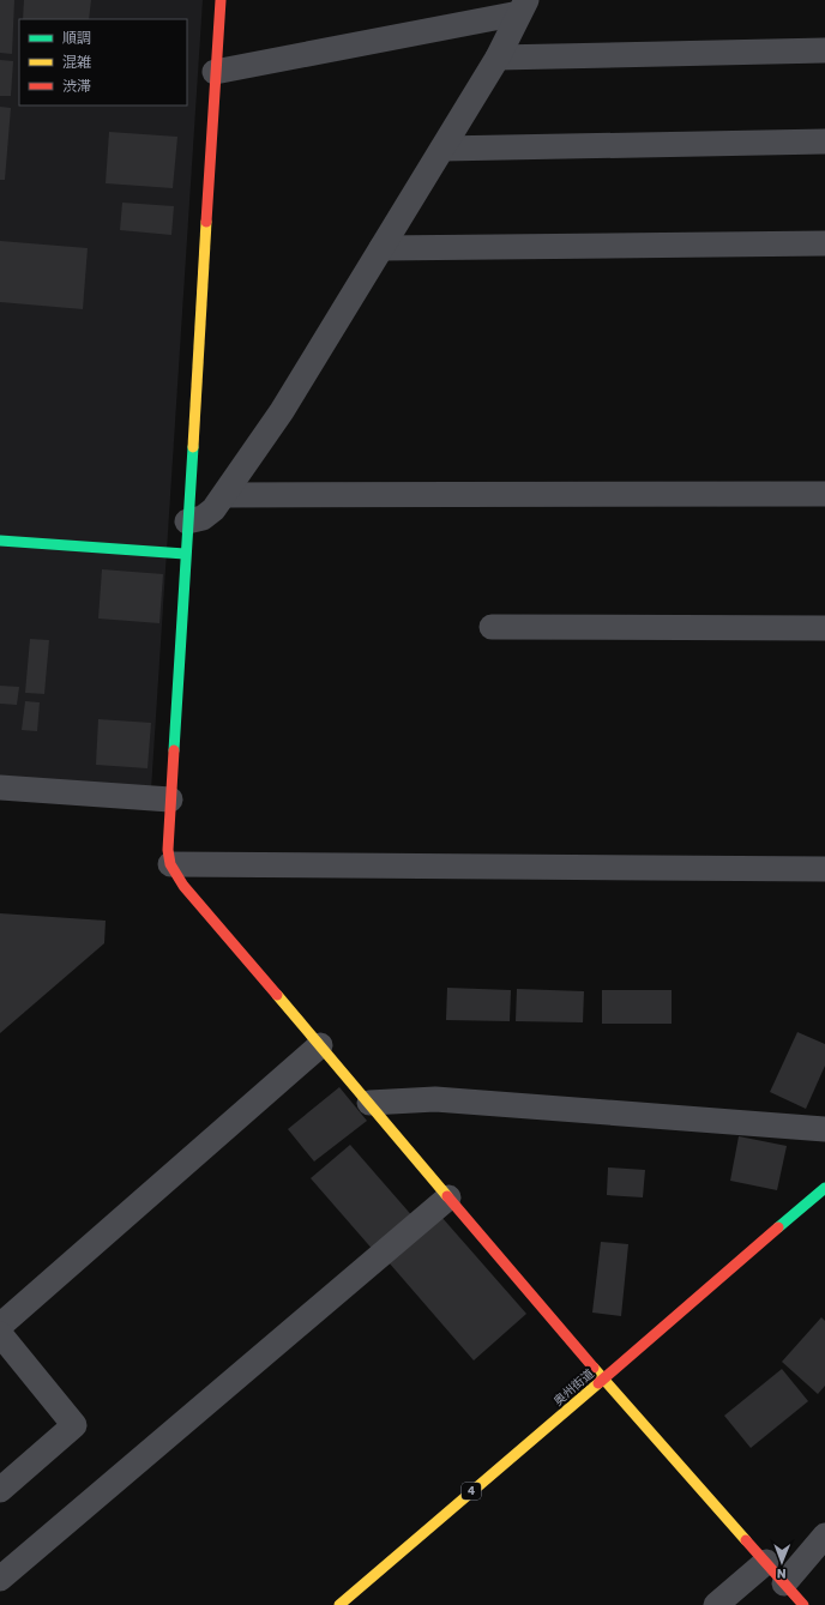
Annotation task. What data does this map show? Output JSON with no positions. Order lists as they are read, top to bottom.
{
  "streets": {
    "main road": ["奥州街道", "4"]
  },
  "legend": ["順調", "混雑", "渋滞"],
  "north": "bottom"
}
